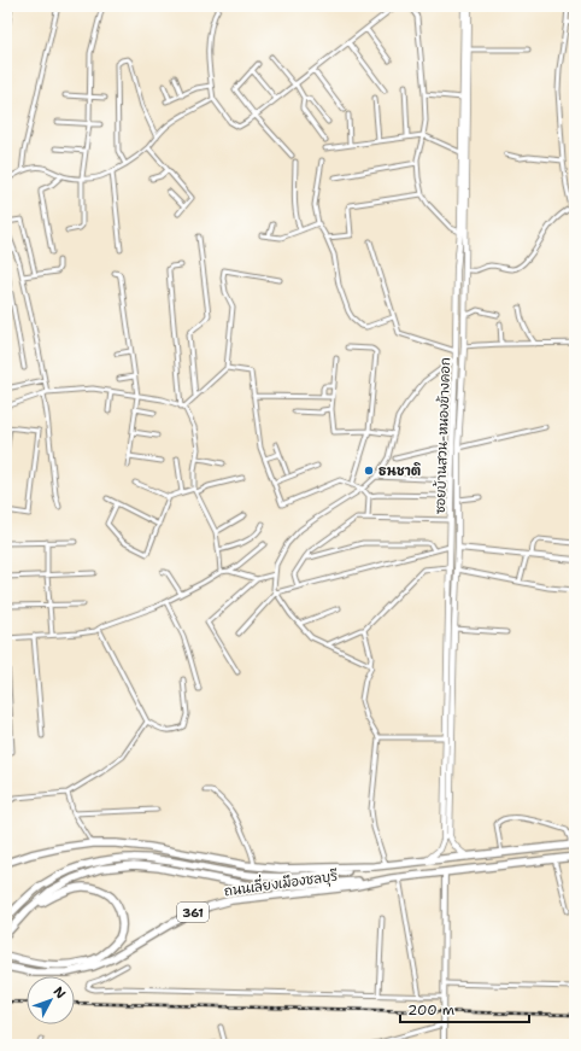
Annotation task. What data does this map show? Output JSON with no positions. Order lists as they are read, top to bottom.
{
  "streets": {
    "highway": ["ถนนเลี่ยงเมืองชลบุรี", "361"],
    "main road": ["ซอยบ้านสวน-หนองข้างคอก"]
  },
  "crossings": [
    ["ซอยบ้านสวน-หนองข้างคอก", "ถนนเลี่ยงเมืองชลบุรี"]
  ],
  "places": ["ธนชาติ"],
  "scale_bar": "200 m",
  "north": "top right"
}
